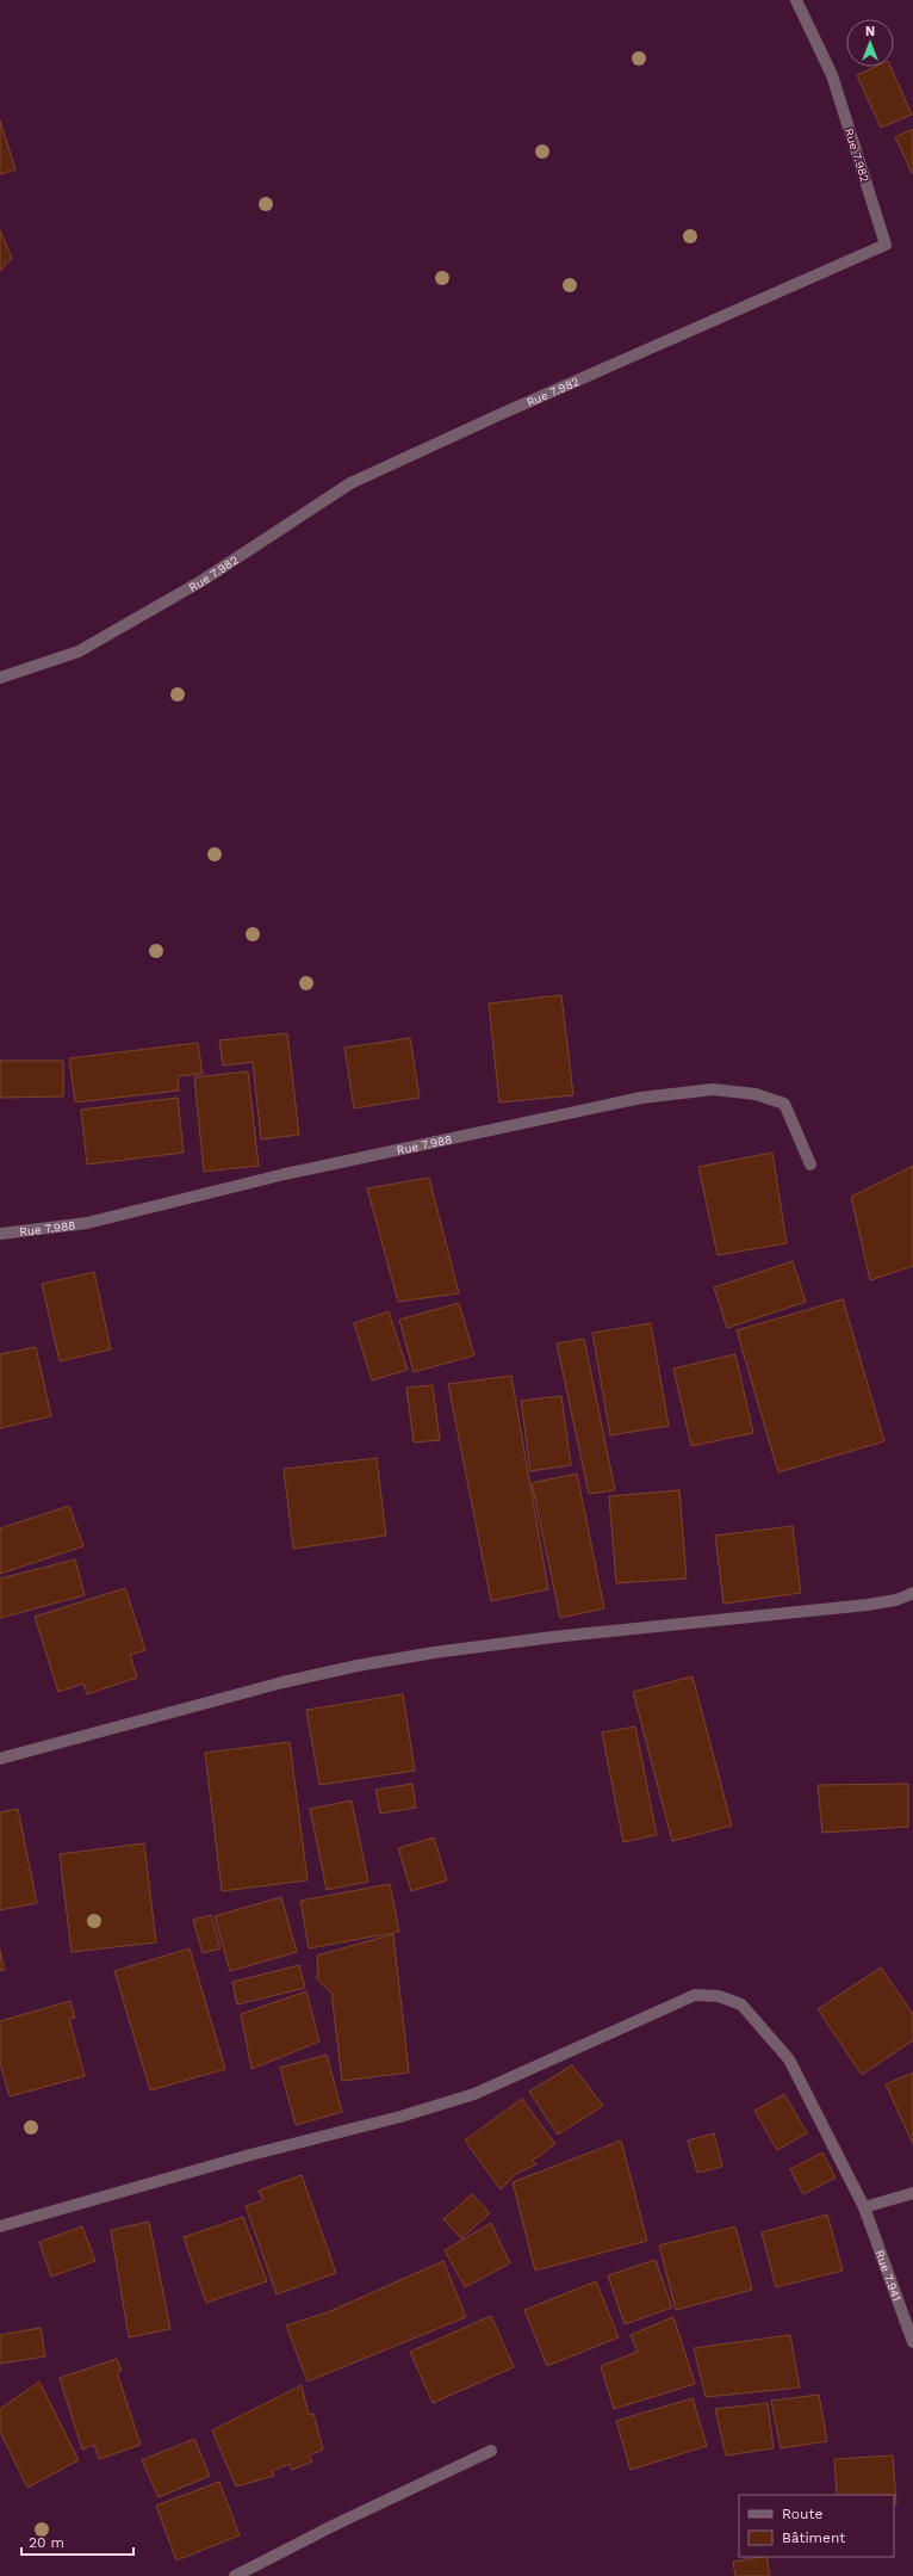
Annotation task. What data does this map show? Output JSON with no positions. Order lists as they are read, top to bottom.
{
  "streets": {
    "street": ["Rue 7.982", "Rue 7.988", "Rue 7.941"]
  },
  "legend": ["Route", "Bâtiment"],
  "scale_bar": "20 m",
  "north": "top"
}
